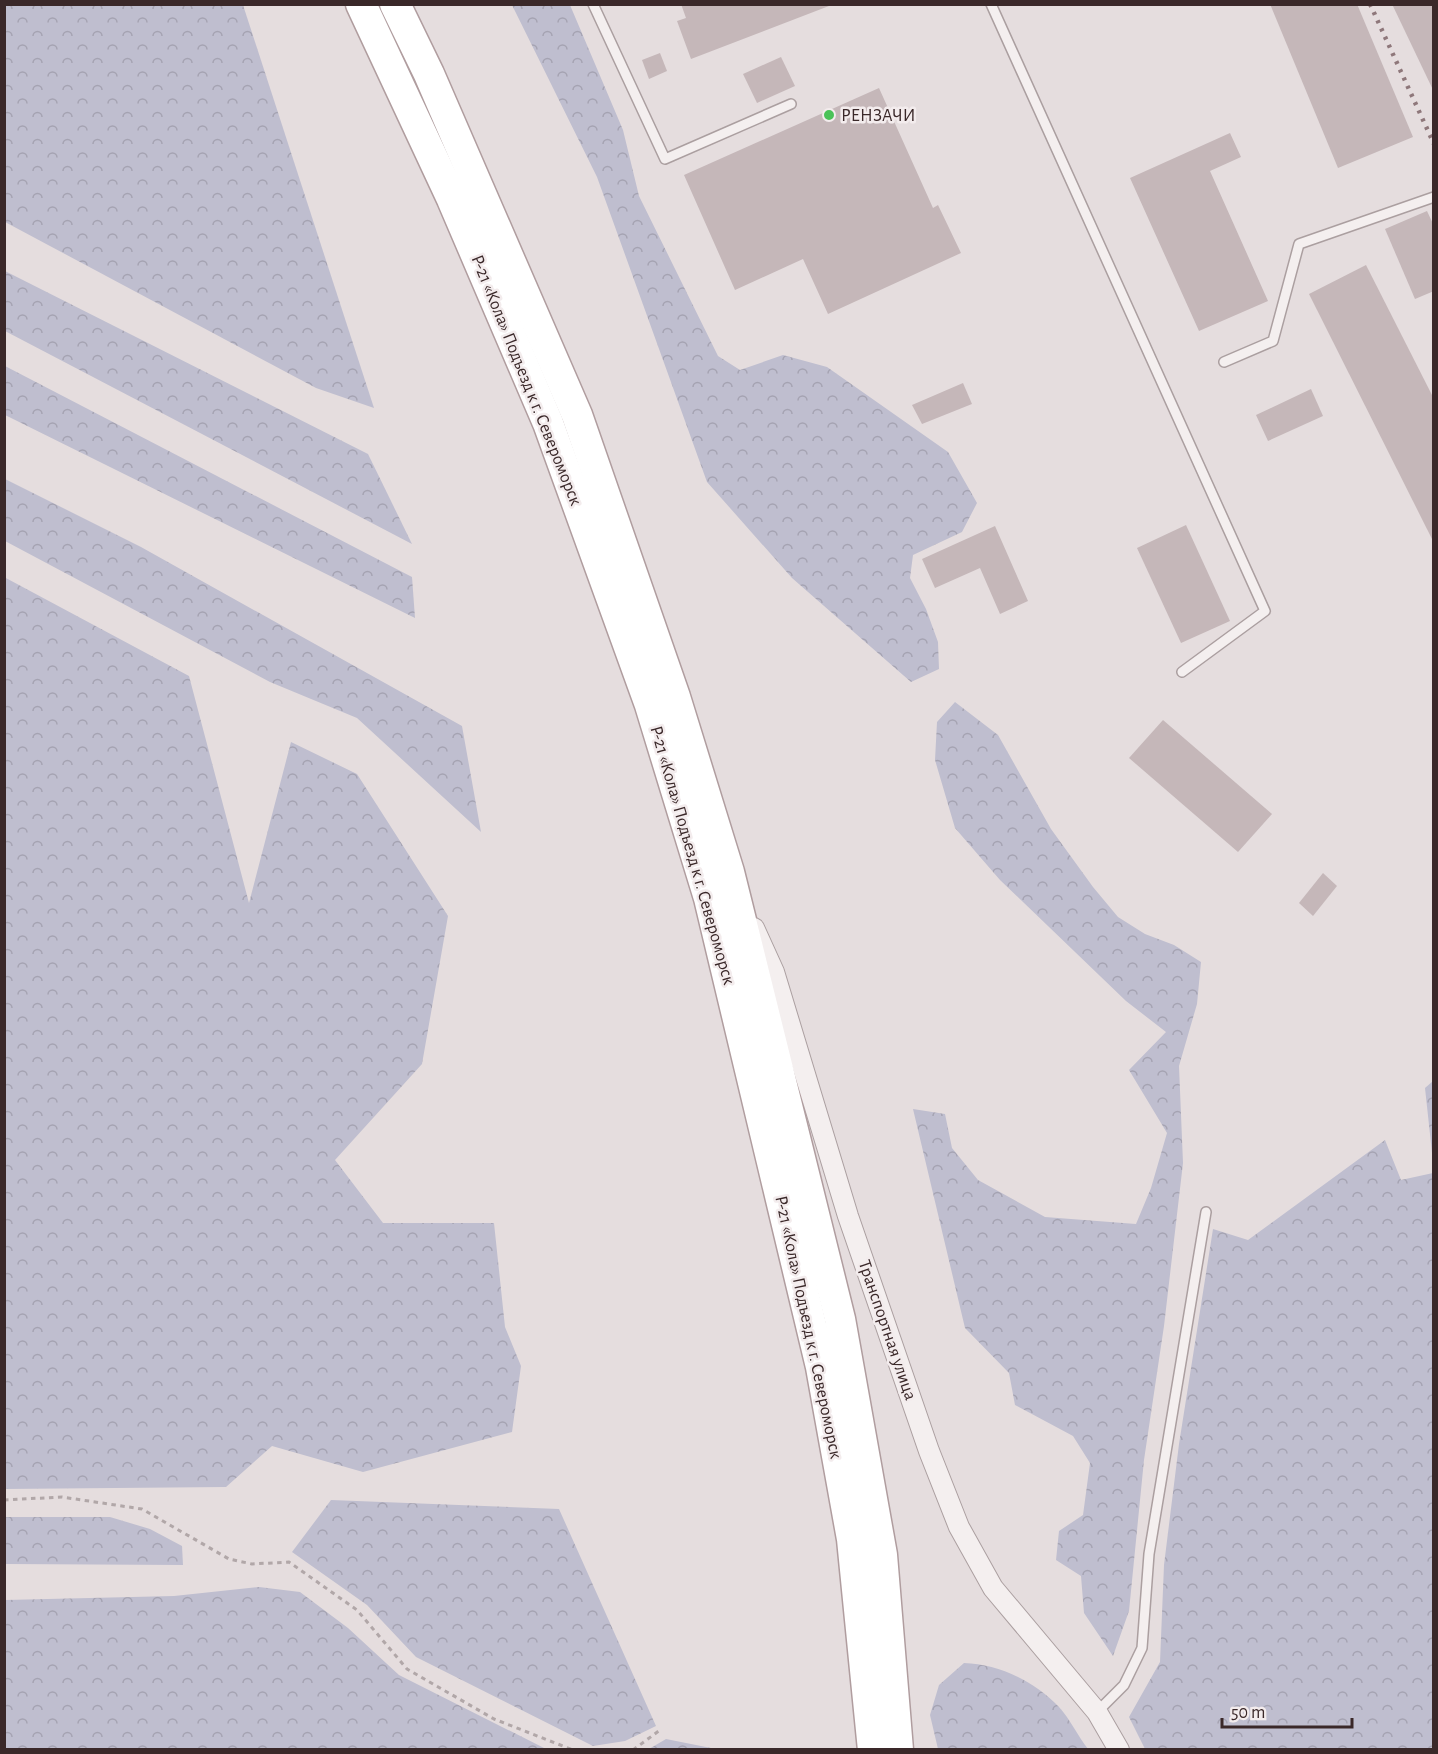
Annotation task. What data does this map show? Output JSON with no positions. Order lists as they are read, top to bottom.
{
  "streets": {
    "main road": ["Р-21 «Кола» Подъезд к г. Североморск"],
    "street": ["Транспортная улица"]
  },
  "crossings": [
    ["Р-21 «Кола» Подъезд к г. Североморск", "Транспортная улица"]
  ],
  "places": ["РЕНЗАЧИ"],
  "scale_bar": "50 m"
}
